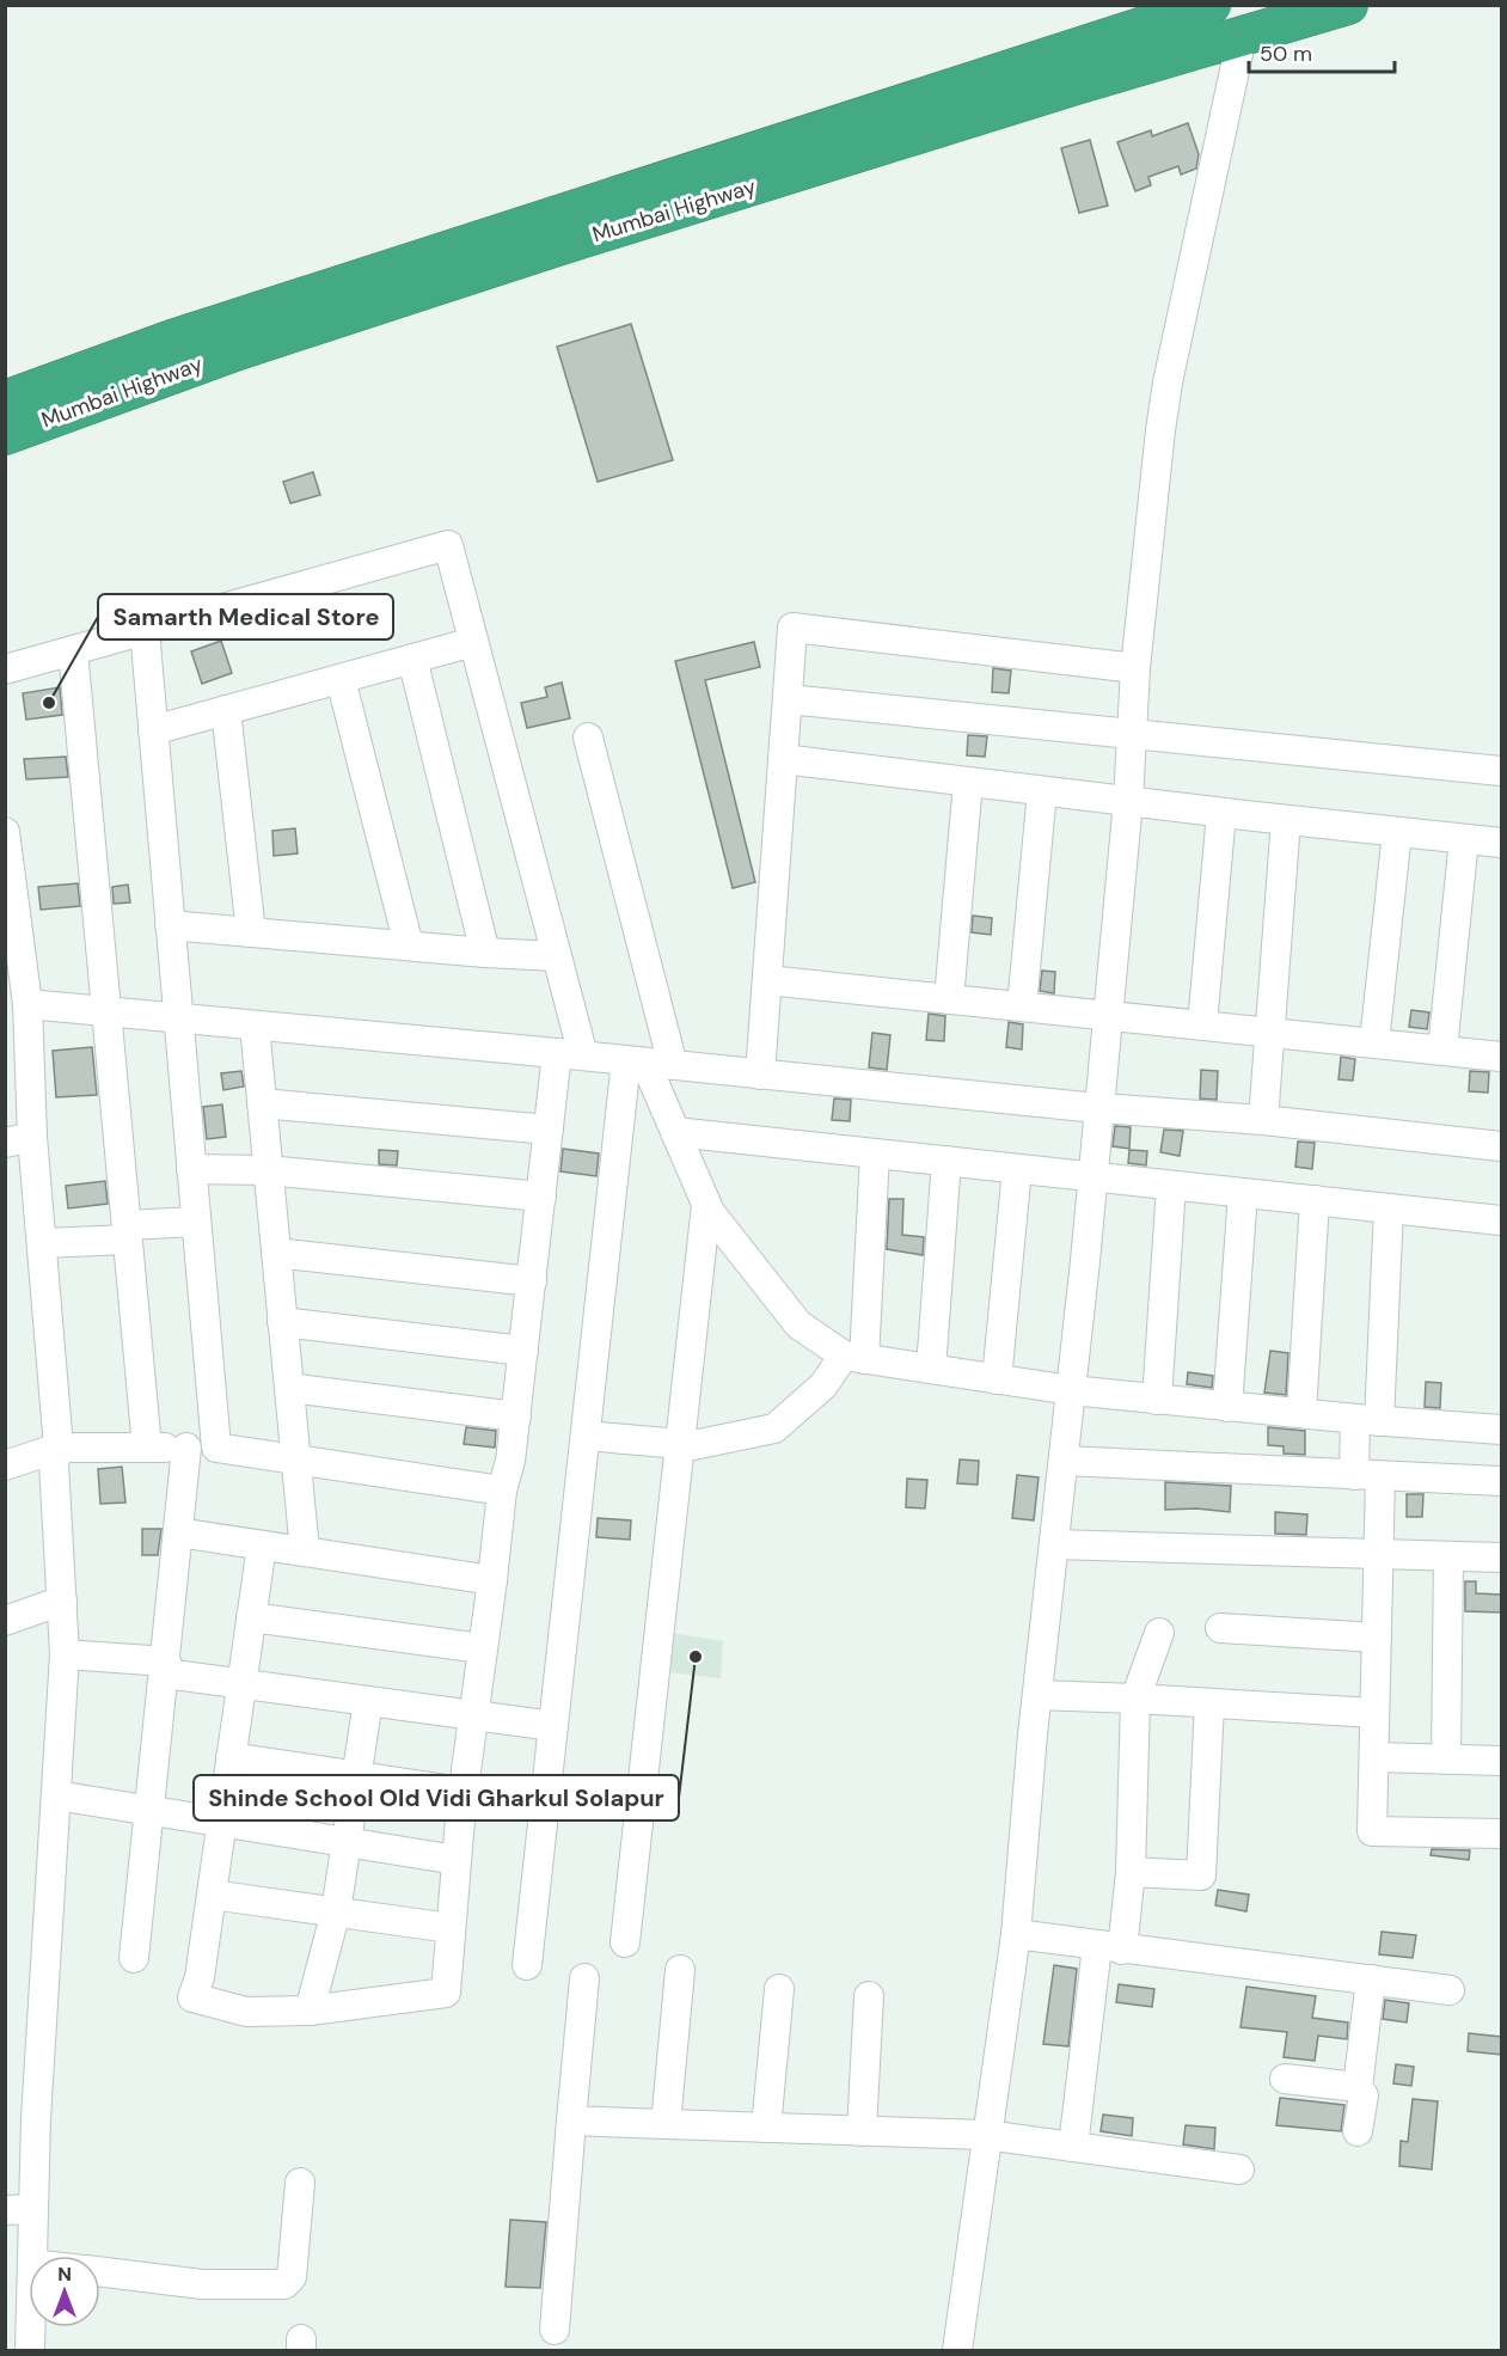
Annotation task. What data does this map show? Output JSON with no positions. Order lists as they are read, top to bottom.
{
  "streets": {
    "highway": ["Mumbai Highway"]
  },
  "places": ["Samarth Medical Store", "Shinde School Old Vidi Gharkul Solapur"],
  "scale_bar": "50 m",
  "north": "top"
}
